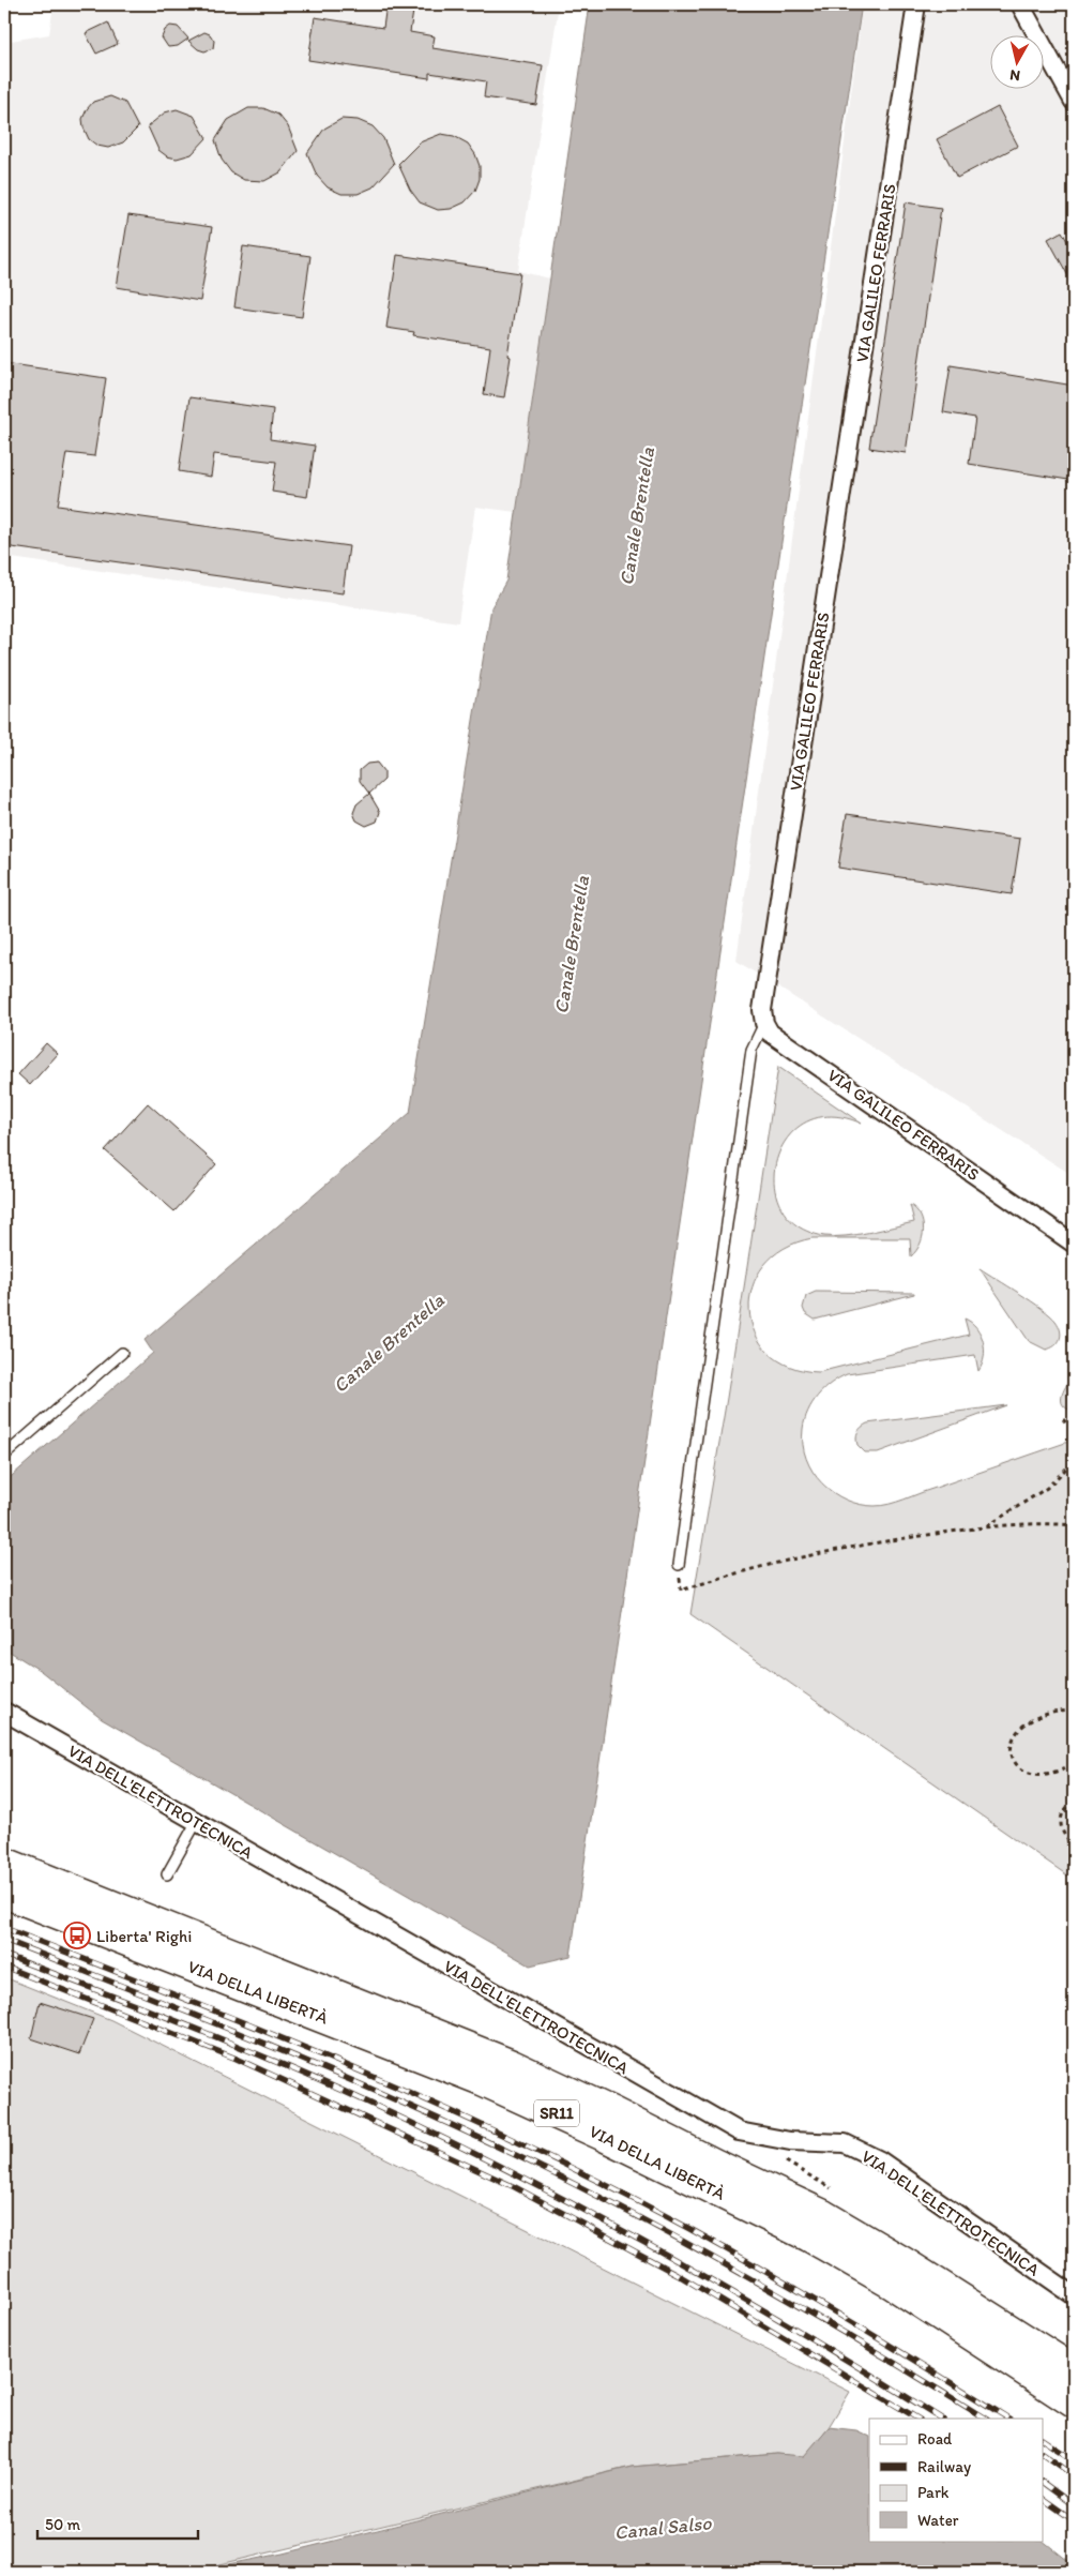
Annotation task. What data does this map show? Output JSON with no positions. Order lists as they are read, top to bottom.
{
  "streets": {
    "highway": ["VIA DELLA LIBERTÀ", "SR11"],
    "street": ["VIA GALILEO FERRARIS", "VIA DELL'ELETTROTECNICA"]
  },
  "water": ["Canale Brentella", "Canal Salso"],
  "places": {
    "bus stop": ["Liberta' Righi"]
  },
  "legend": [
    "Road",
    "Railway",
    "Park",
    "Water"
  ],
  "scale_bar": "50 m",
  "north": "bottom"
}
